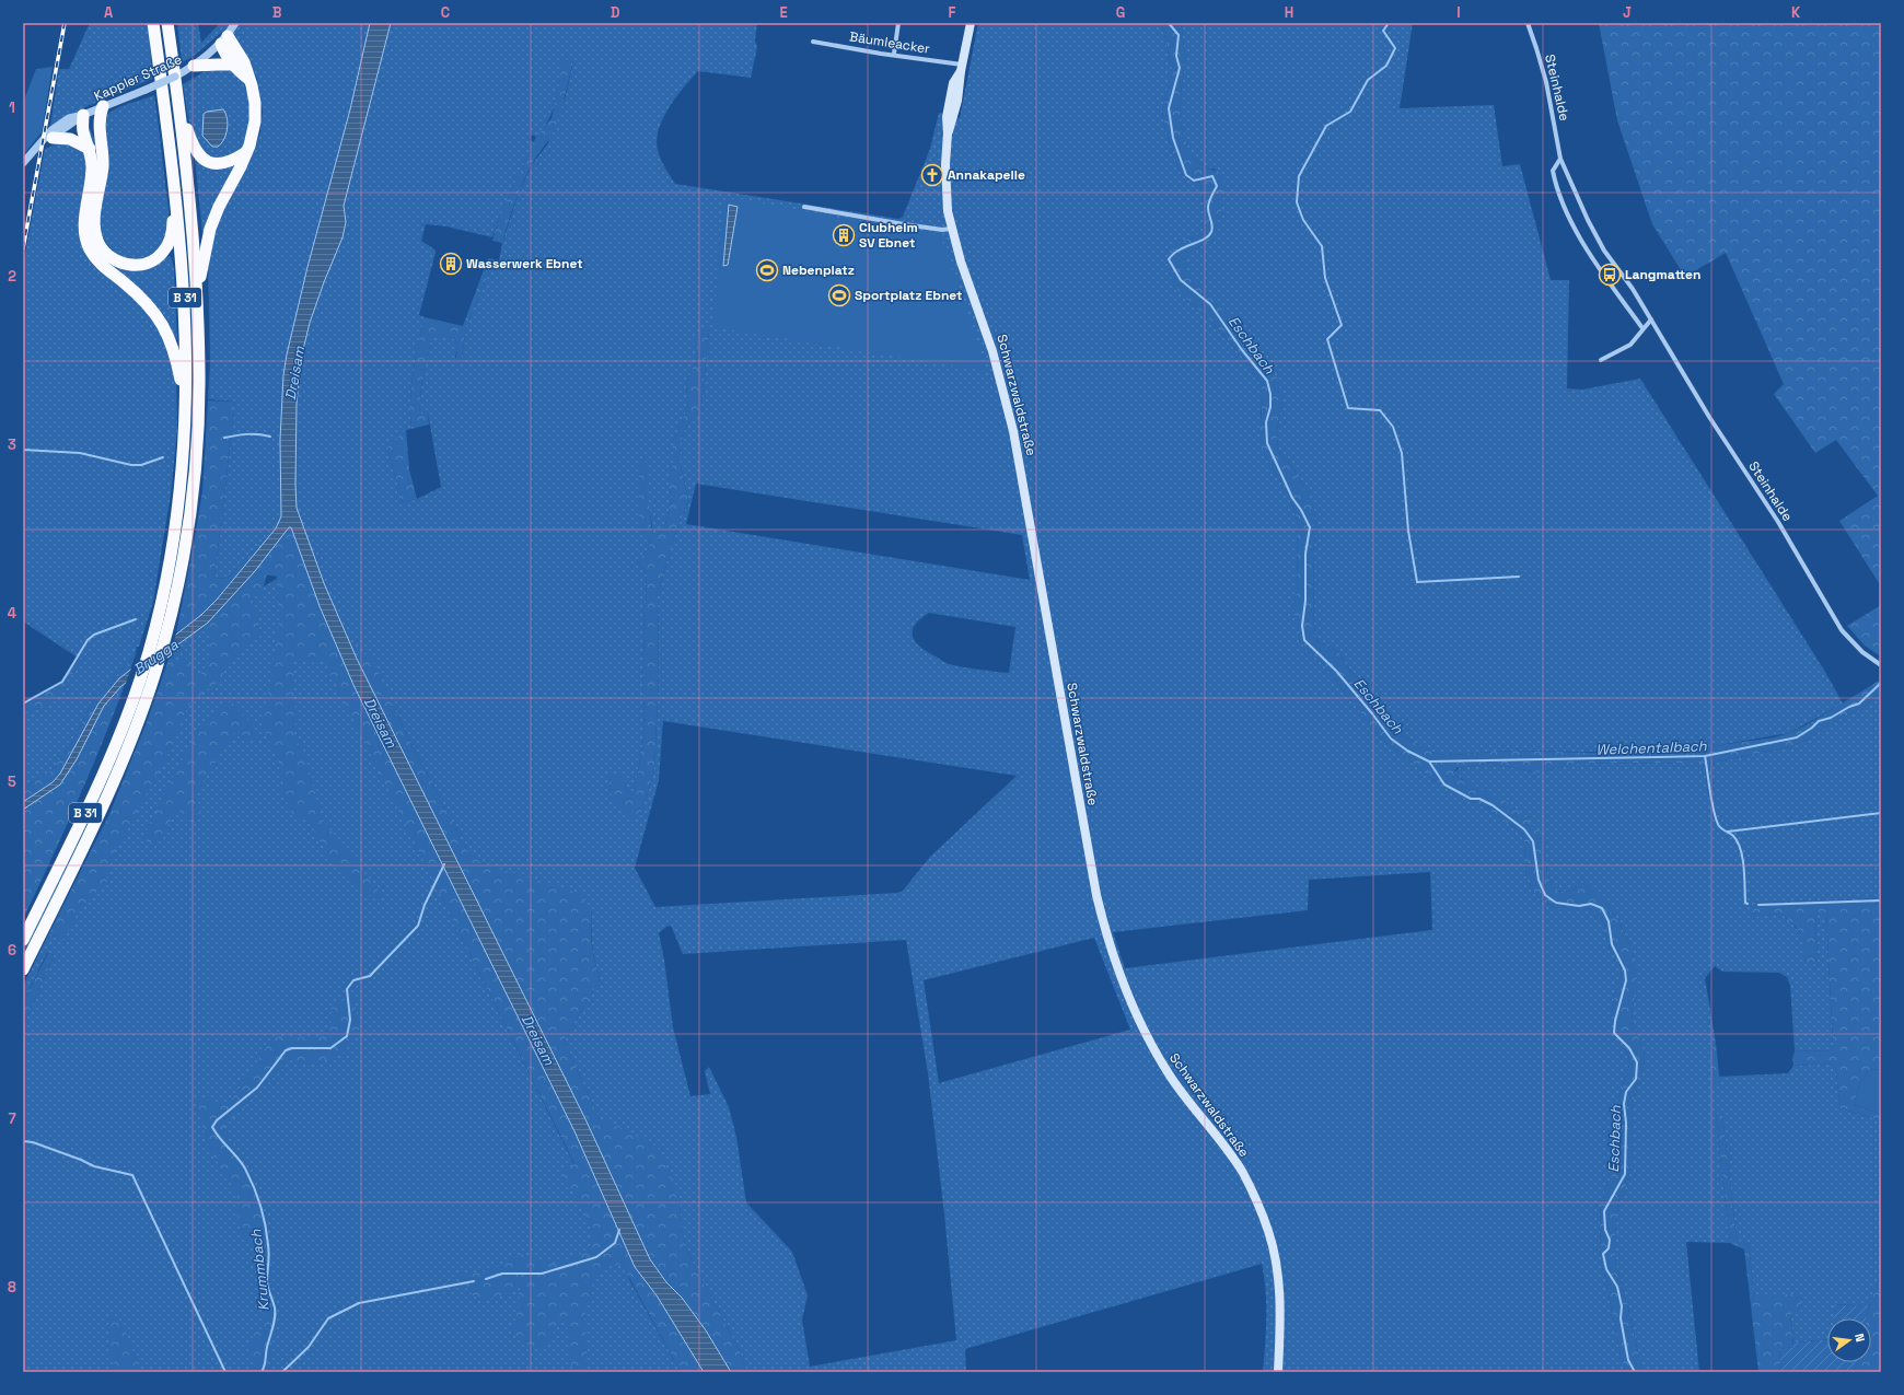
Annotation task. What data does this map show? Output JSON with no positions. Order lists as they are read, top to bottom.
{
  "streets": {
    "highway": ["B 31"],
    "main road": ["Schwarzwaldstraße"],
    "street": ["Bäumleacker", "Kappler Straße", "Steinhalde"]
  },
  "crossings": [
    ["Bäumleacker", "Schwarzwaldstraße"]
  ],
  "water": [
    "Eschbach",
    "Dreisam",
    "Brugga",
    "Welchentalbach",
    "Krummbach"
  ],
  "places": {
    "church": ["Annakapelle"],
    "building": ["Clubheim SV Ebnet", "Wasserwerk Ebnet"],
    "sports": ["Nebenplatz", "Sportplatz Ebnet"],
    "bus stop": ["Langmatten"]
  },
  "north": "right",
  "grid": {
    "columns": [
      "A",
      "B",
      "C",
      "D",
      "E",
      "F",
      "G",
      "H",
      "I",
      "J",
      "K"
    ],
    "rows": [
      "1",
      "2",
      "3",
      "4",
      "5",
      "6",
      "7",
      "8"
    ]
  }
}
